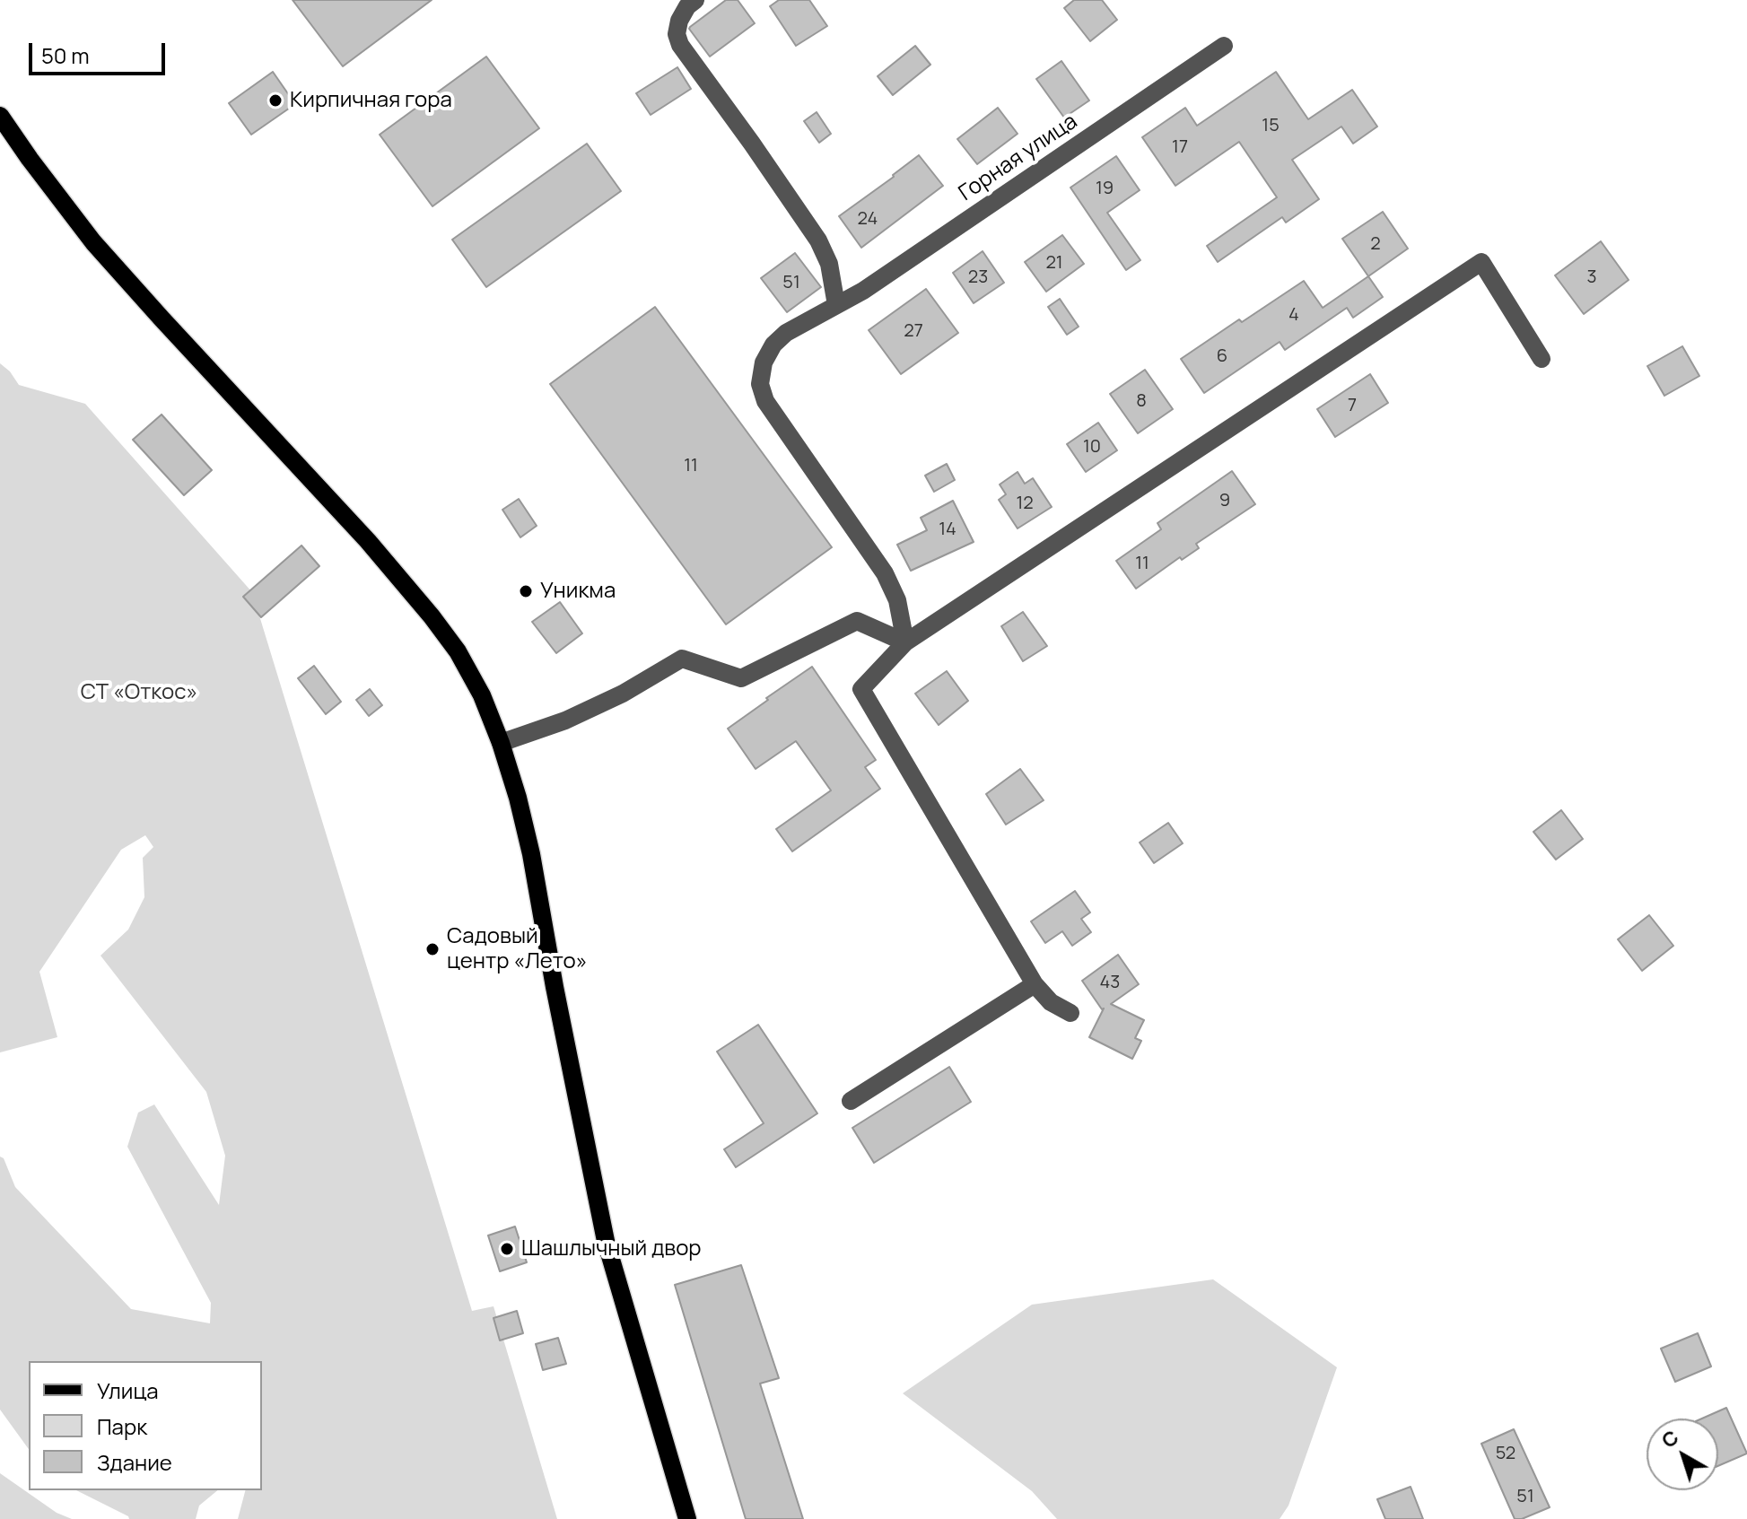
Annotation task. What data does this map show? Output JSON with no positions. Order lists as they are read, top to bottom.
{
  "streets": {
    "street": ["Горная улица"]
  },
  "parks": ["СТ «Откос»"],
  "places": [
    "Кирпичная гора",
    "Уникма",
    "Садовый центр «Лето»",
    "Шашлычный двор"
  ],
  "house_numbers": [
    "15",
    "17",
    "19",
    "24",
    "2",
    "21",
    "23",
    "3",
    "51",
    "4",
    "27",
    "6",
    "8",
    "7",
    "10",
    "11",
    "9",
    "12",
    "14",
    "11",
    "43",
    "52",
    "51"
  ],
  "legend": ["Улица", "Парк", "Здание"],
  "scale_bar": "50 m",
  "north": "top left"
}
